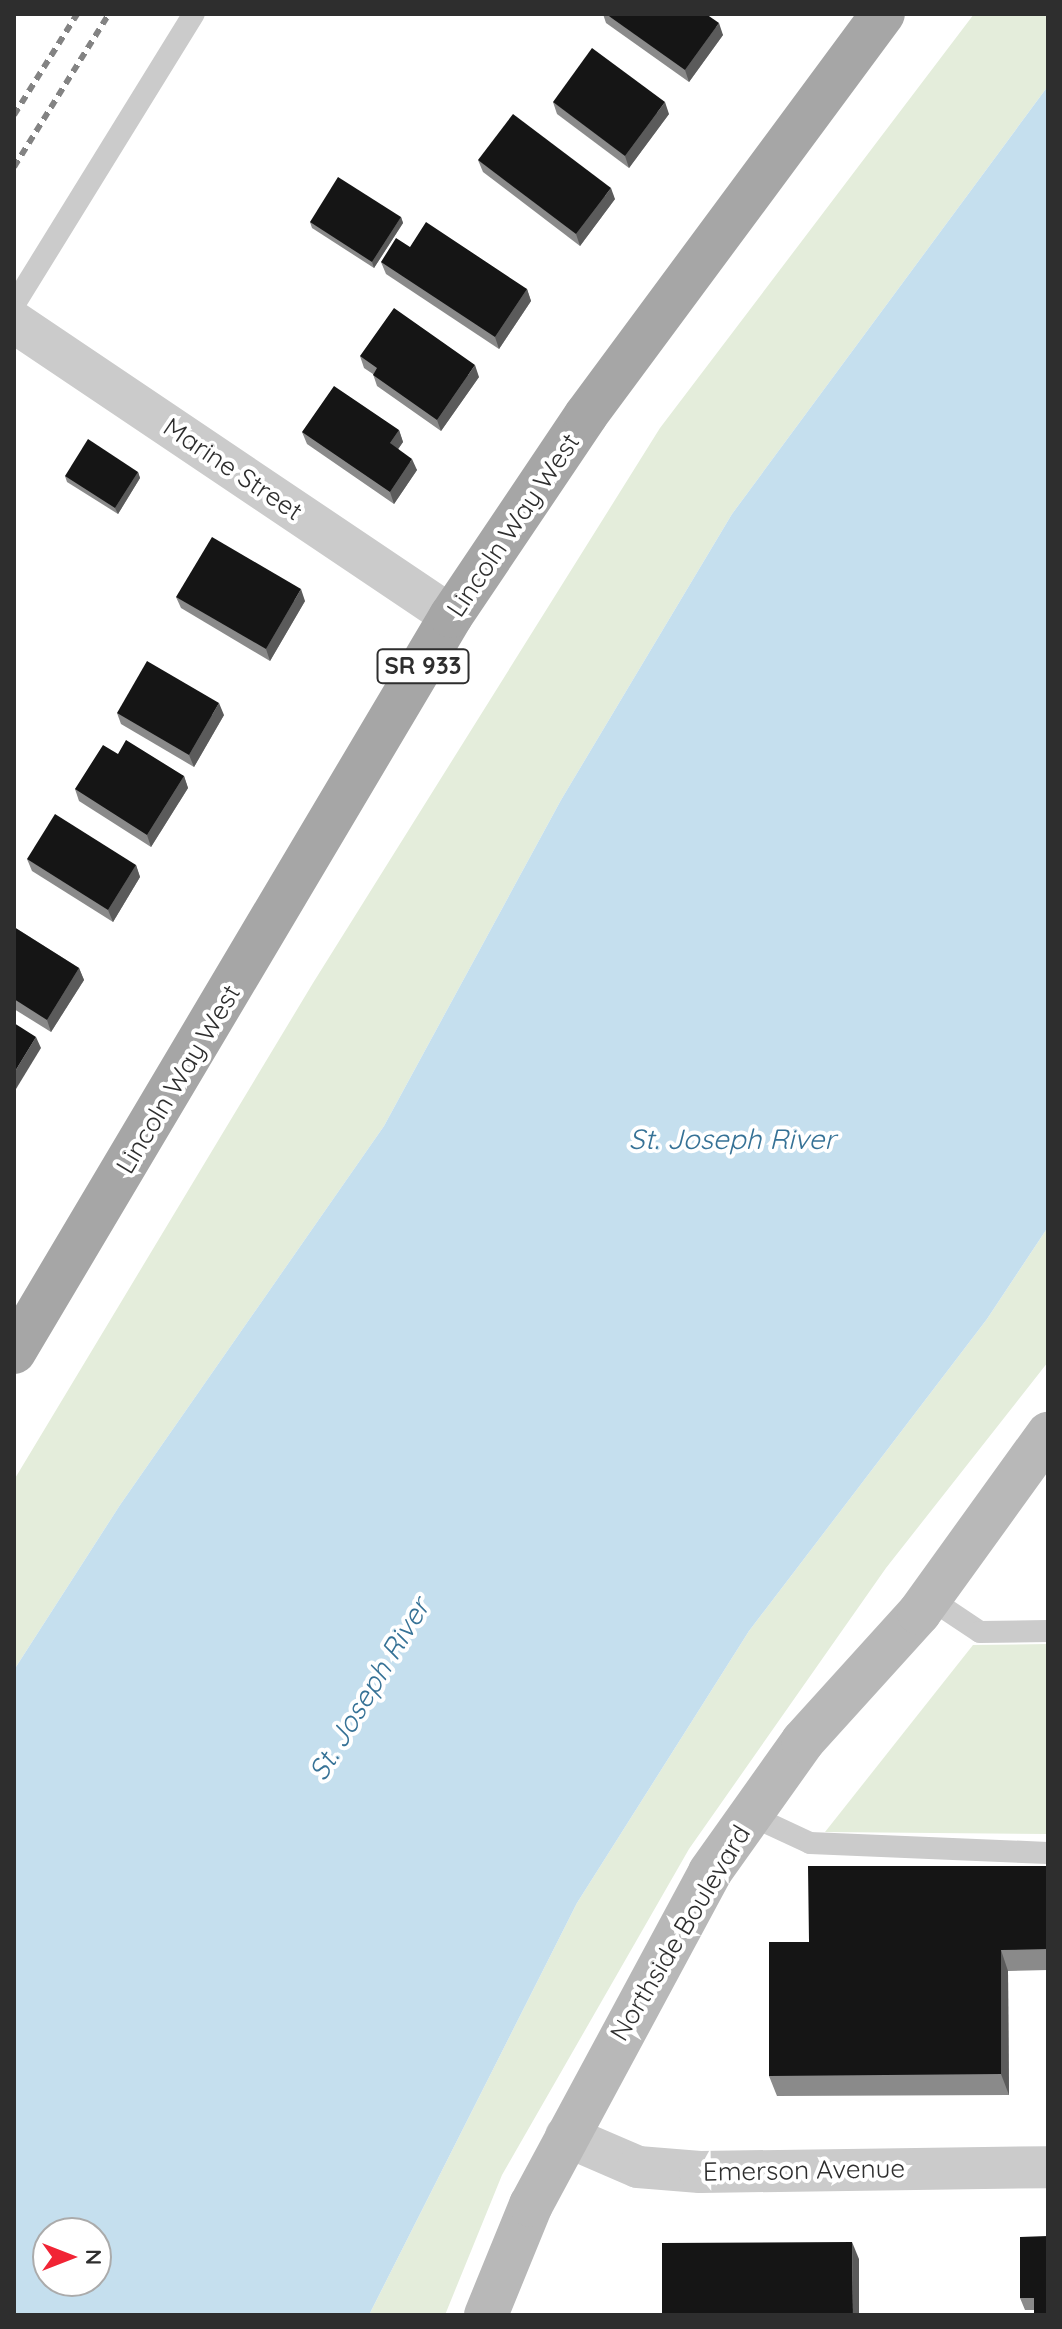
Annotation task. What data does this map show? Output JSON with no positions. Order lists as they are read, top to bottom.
{
  "streets": {
    "main road": ["Lincoln Way West", "SR 933"],
    "street": ["Marine Street", "Northside Boulevard", "Emerson Avenue"]
  },
  "crossings": [
    ["Marine Street", "Lincoln Way West"],
    ["Northside Boulevard", "Emerson Avenue"]
  ],
  "water": ["St. Joseph River"],
  "north": "right"
}
